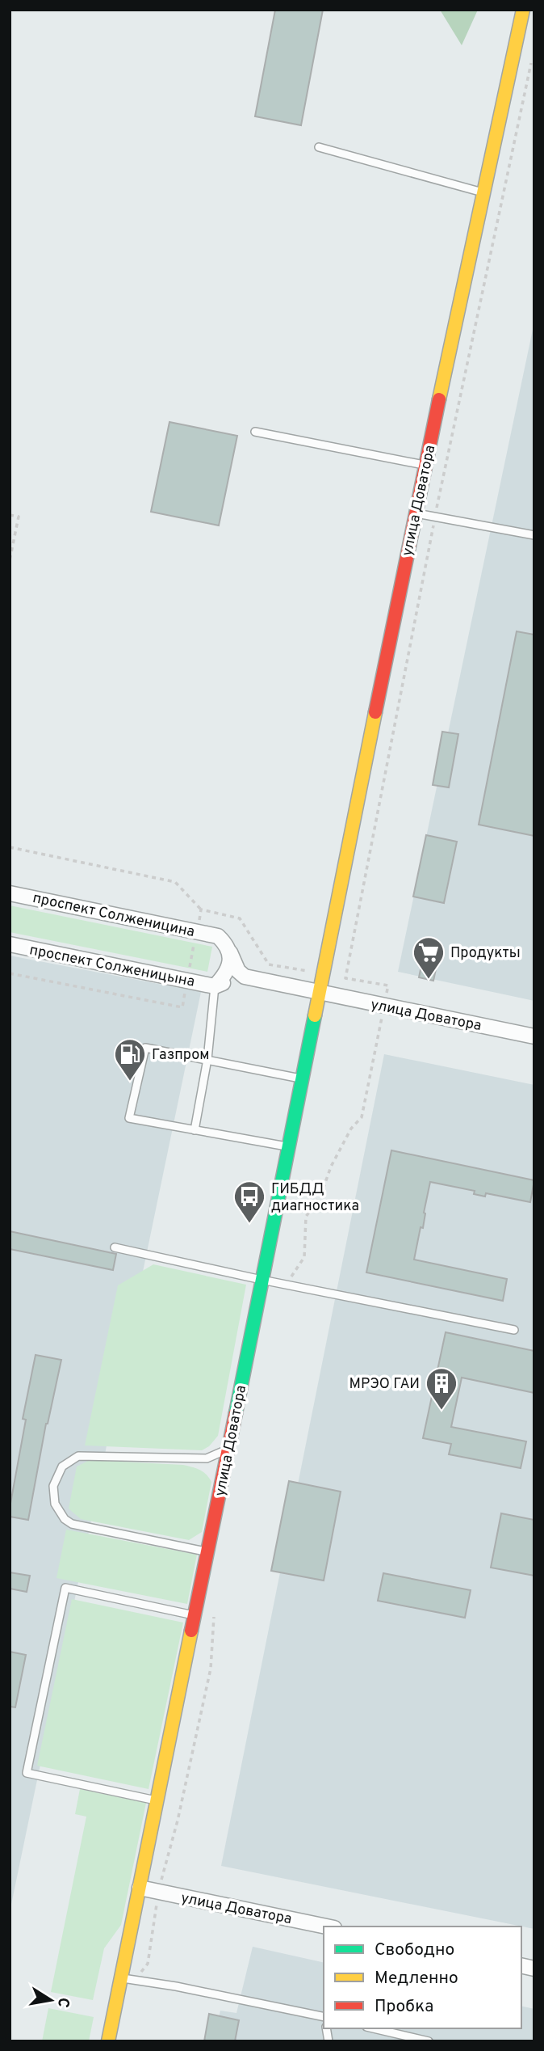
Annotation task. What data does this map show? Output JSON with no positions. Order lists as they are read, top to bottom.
{
  "streets": {
    "street": ["улица Доватора", "проспект Солженицина", "проспект Солженицына"]
  },
  "crossings": [
    ["проспект Солженицина", "проспект Солженицына"]
  ],
  "places": {
    "supermarket": ["Продукты"],
    "fuel station": ["Газпром"],
    "bus stop": ["ГИБДД диагностика"],
    "building": ["МРЭО ГАИ"]
  },
  "legend": ["Свободно", "Медленно", "Пробка"],
  "north": "right"
}
